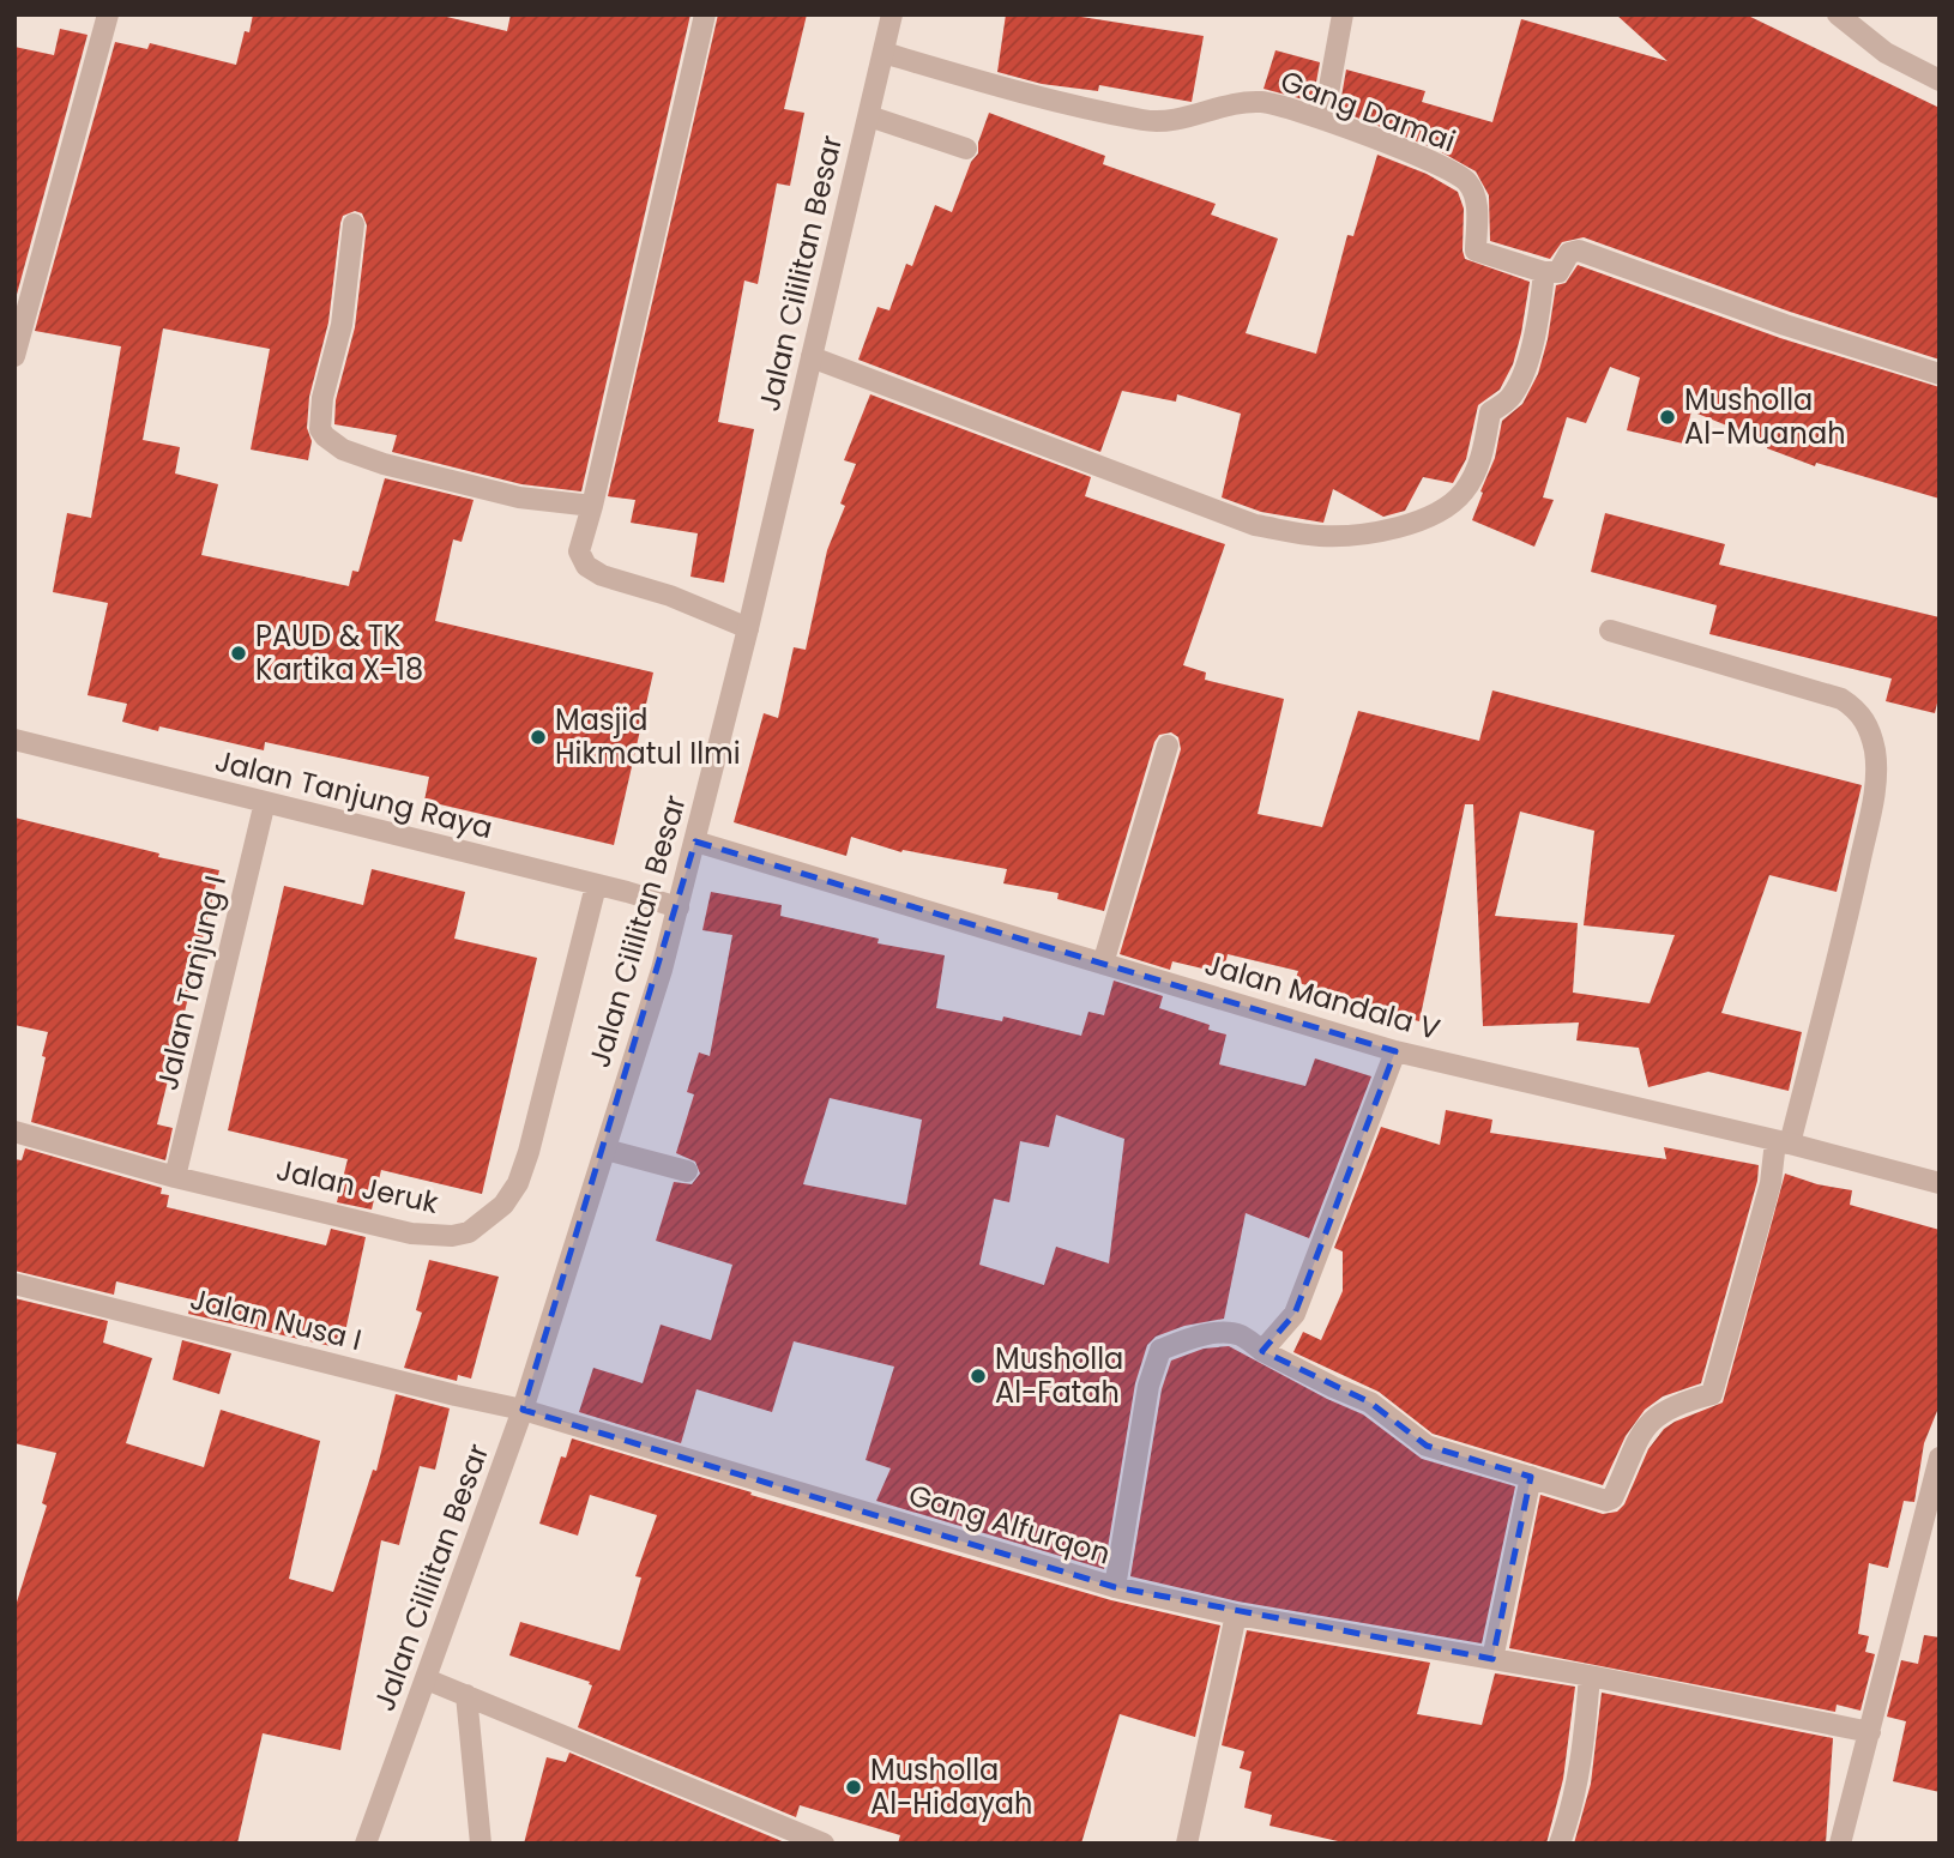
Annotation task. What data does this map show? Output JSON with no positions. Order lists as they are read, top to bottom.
{
  "streets": {
    "street": [
      "Gang Damai",
      "Jalan Cililitan Besar",
      "Jalan Tanjung Raya",
      "Jalan Tanjung I",
      "Jalan Mandala V",
      "Jalan Jeruk",
      "Jalan Nusa I",
      "Gang Alfurqon"
    ]
  },
  "crossings": [
    ["Gang Damai", "Jalan Cililitan Besar"],
    ["Jalan Cililitan Besar", "Jalan Tanjung Raya"],
    ["Jalan Cililitan Besar", "Jalan Mandala V"],
    ["Jalan Cililitan Besar", "Jalan Nusa I"],
    ["Jalan Cililitan Besar", "Gang Alfurqon"],
    ["Jalan Tanjung Raya", "Jalan Tanjung I"],
    ["Jalan Tanjung Raya", "Jalan Jeruk"],
    ["Jalan Tanjung I", "Jalan Jeruk"],
    ["Jalan Nusa I", "Gang Alfurqon"]
  ],
  "places": [
    "Musholla Al-Muanah",
    "PAUD & TK Kartika X-18",
    "Masjid Hikmatul Ilmi",
    "Musholla Al-Fatah",
    "Musholla Al-Hidayah"
  ]
}
